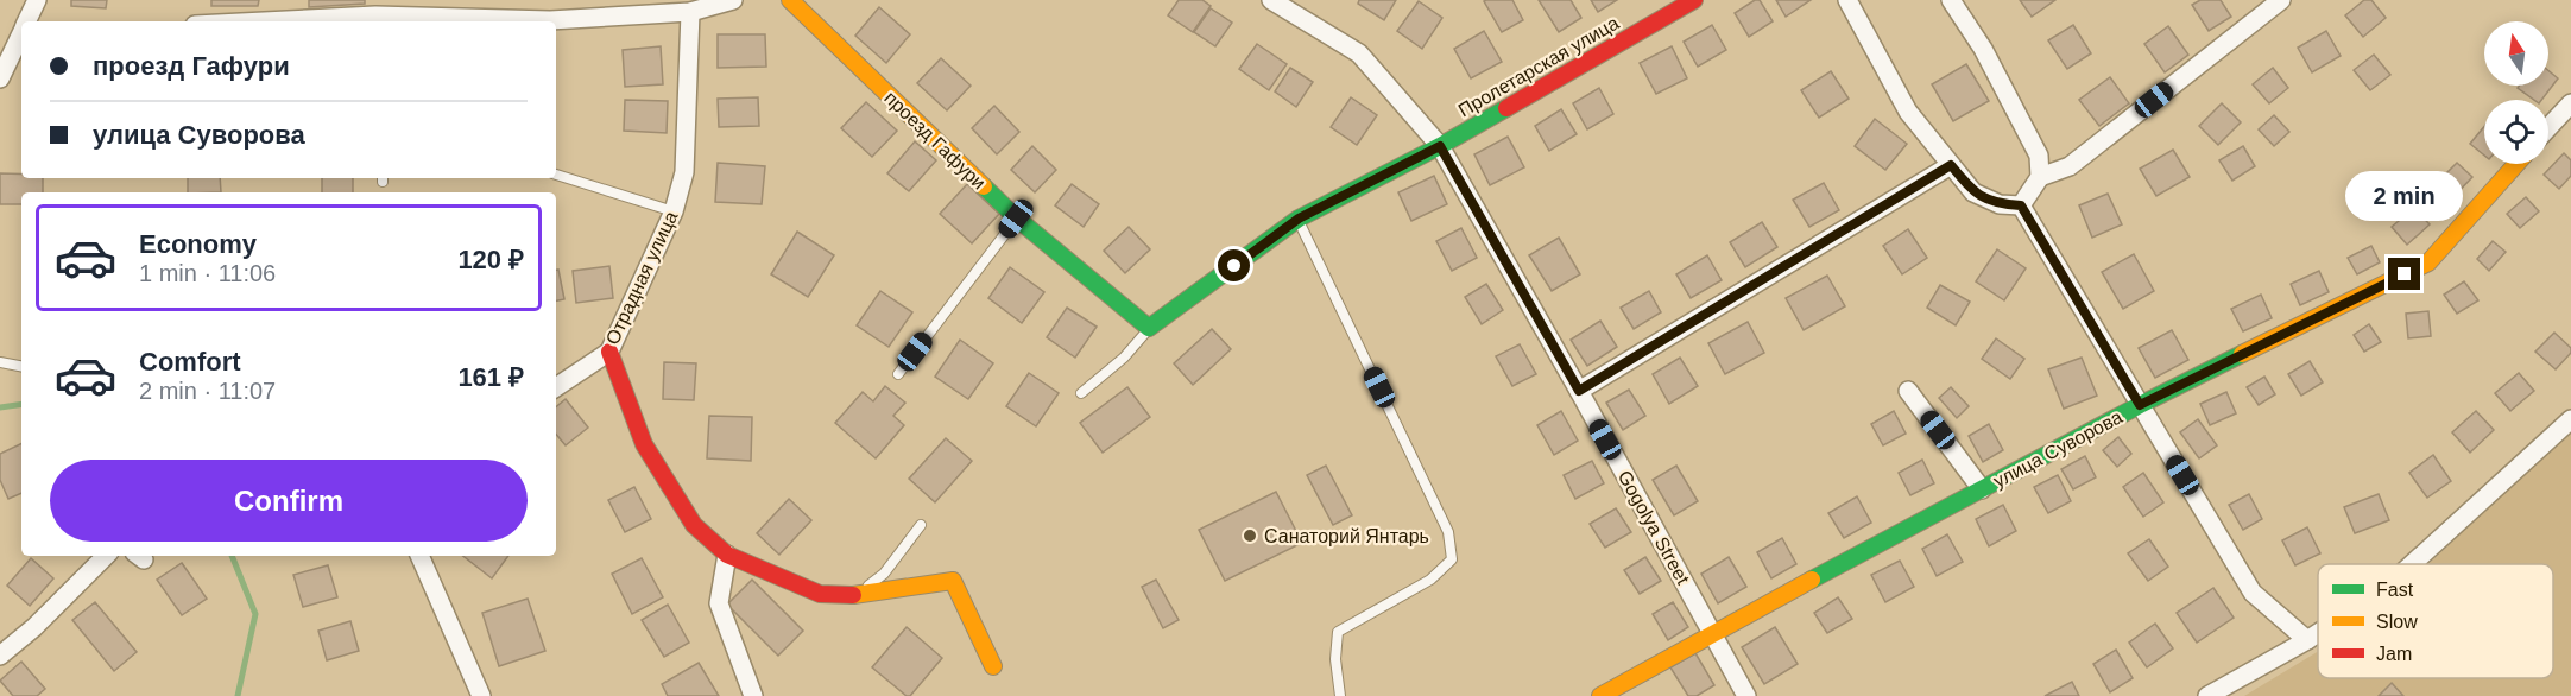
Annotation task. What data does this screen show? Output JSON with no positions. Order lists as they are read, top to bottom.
{
  "streets": {
    "street": [
      "Пролетарская улица",
      "проезд Гафури",
      "Отрадная улица",
      "улица Суворова",
      "Gogolya Street"
    ]
  },
  "crossings": [
    ["Пролетарская улица", "Gogolya Street"],
    ["улица Суворова", "Gogolya Street"]
  ],
  "places": ["Санаторий Янтарь"],
  "legend": ["Fast", "Slow", "Jam"],
  "north": "top",
  "page": {
    "banner": ["проезд Гафури", "улица Суворова"],
    "bubble": "2 min",
    "list": [
      {
        "name": "Economy",
        "note": "1 min · 11:06",
        "value": "120 ₽"
      },
      {
        "name": "Comfort",
        "note": "2 min · 11:07",
        "value": "161 ₽"
      }
    ],
    "buttons": "Confirm"
  }
}
